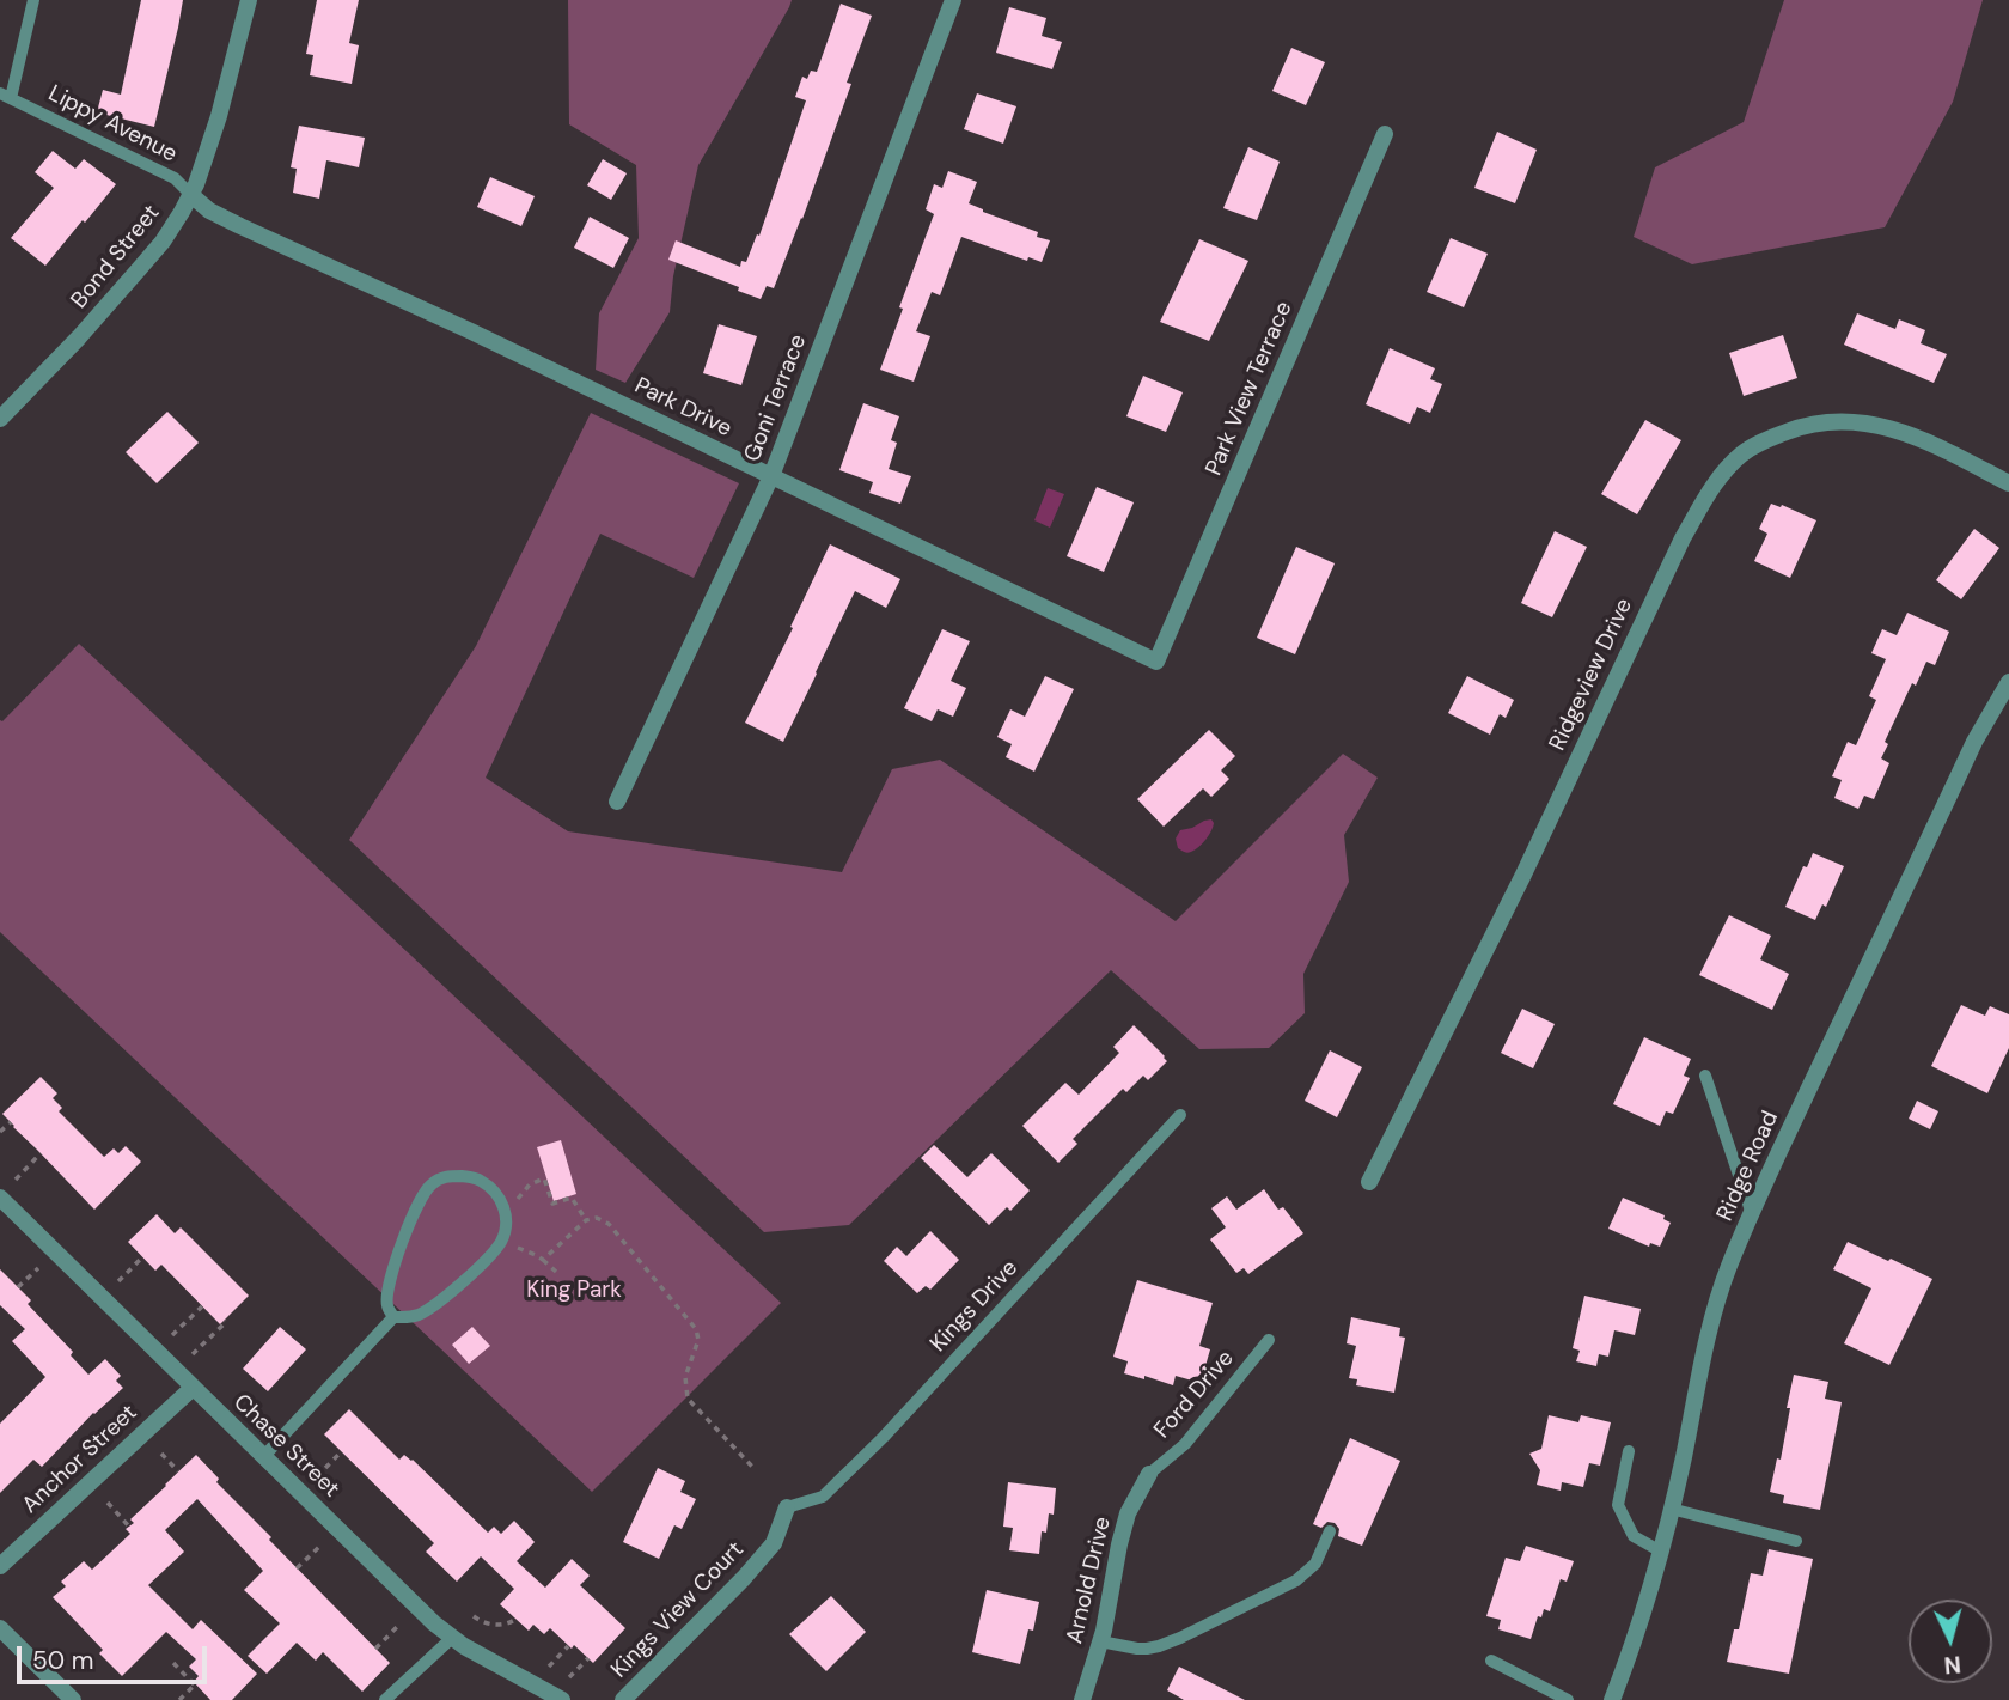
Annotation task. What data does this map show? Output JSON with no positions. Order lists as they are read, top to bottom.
{
  "streets": {
    "street": [
      "Bond Street",
      "Park View Terrace",
      "Goni Terrace",
      "Park Drive",
      "Ridgeview Drive",
      "Ridge Road",
      "Chase Street",
      "Anchor Street",
      "Arnold Drive",
      "Kings View Court"
    ],
    "lane": ["Lippy Avenue", "Kings Drive", "Ford Drive"]
  },
  "crossings": [
    ["Lippy Avenue", "Bond Street"],
    ["Lippy Avenue", "Park Drive"],
    ["Bond Street", "Park Drive"],
    ["Park View Terrace", "Park Drive"],
    ["Goni Terrace", "Park Drive"],
    ["Kings Drive", "Kings View Court"],
    ["Ford Drive", "Arnold Drive"],
    ["Chase Street", "Anchor Street"]
  ],
  "parks": ["King Park"],
  "scale_bar": "50 m",
  "north": "bottom"
}
